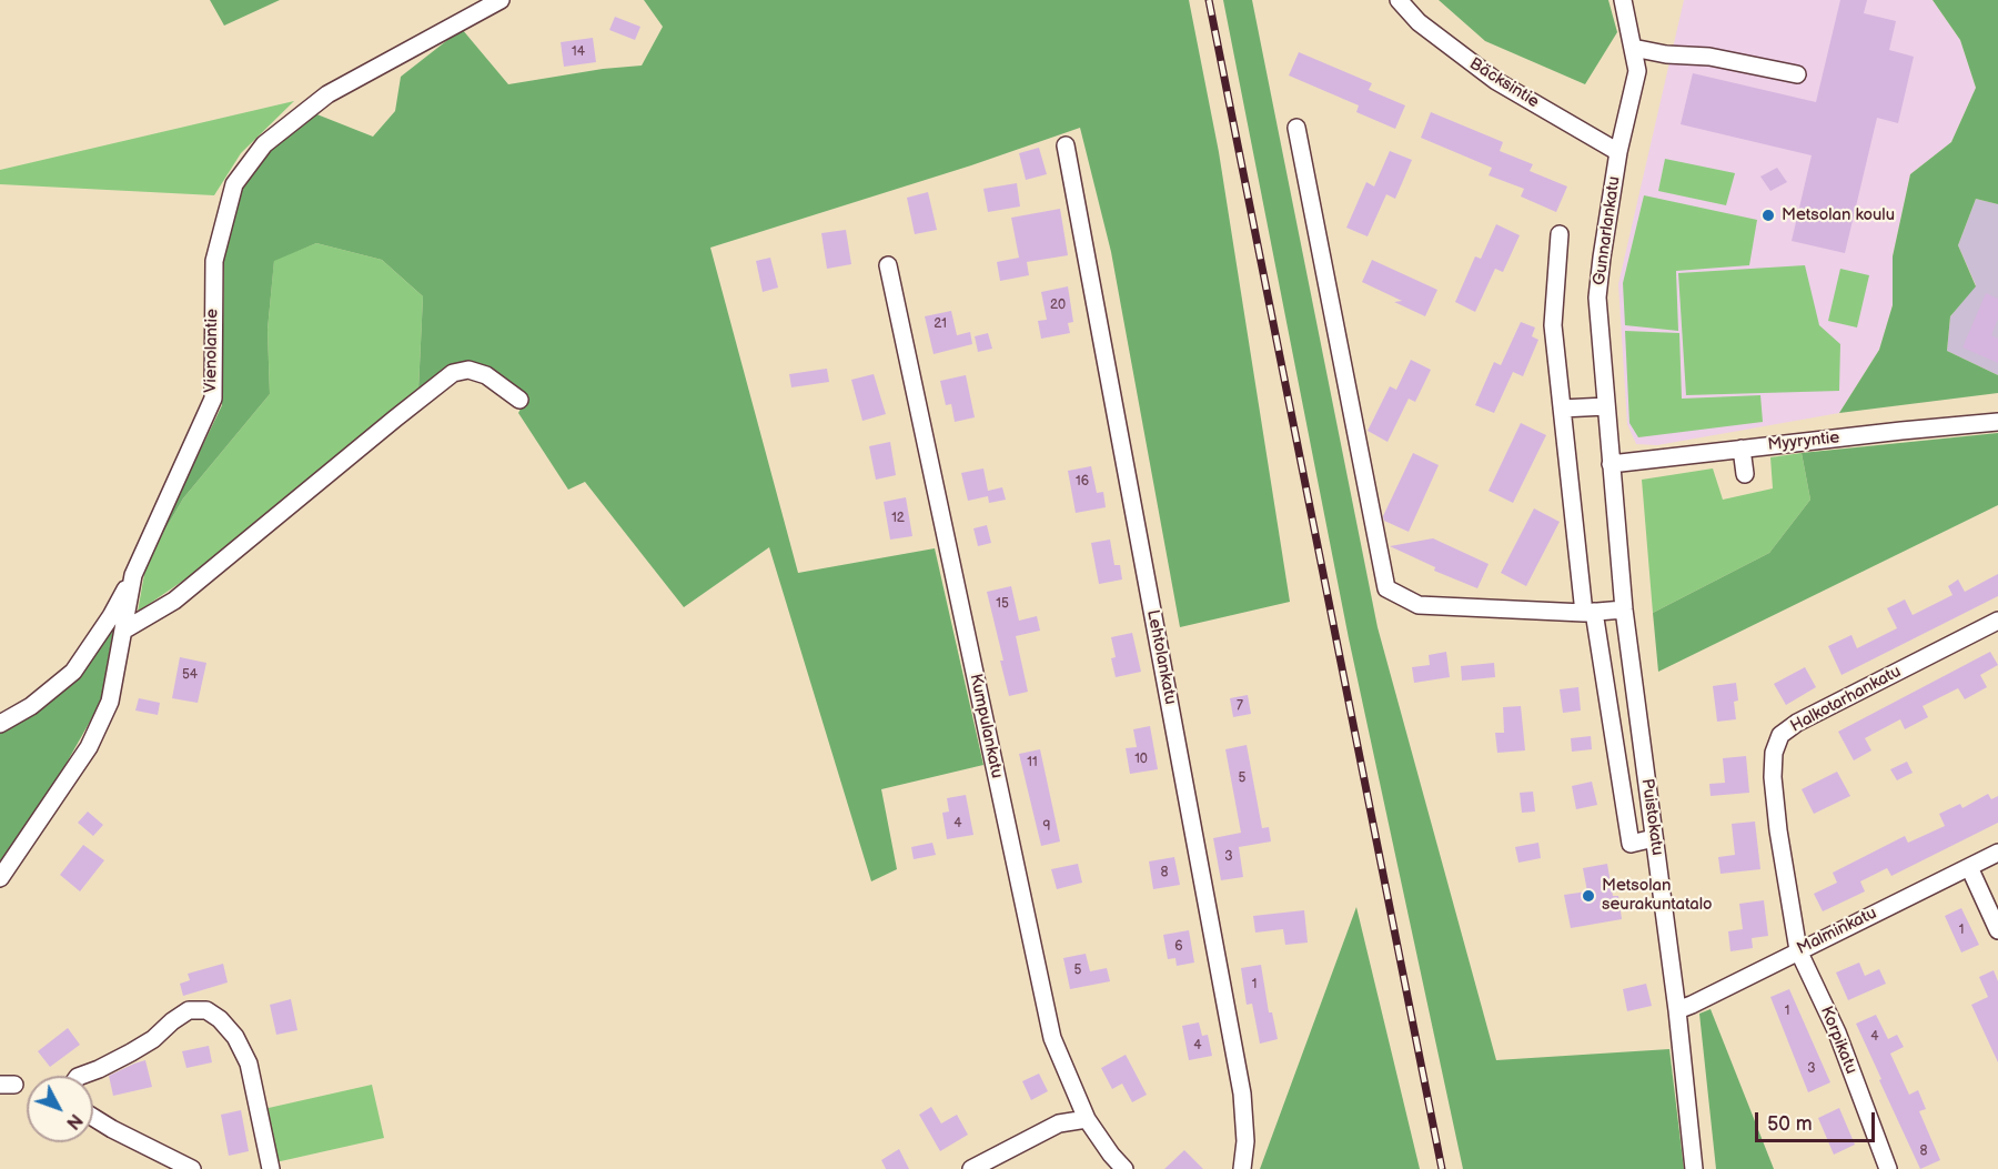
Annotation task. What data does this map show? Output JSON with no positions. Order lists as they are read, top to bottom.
{
  "streets": {
    "street": [
      "Bäcksintie",
      "Gunnarlankatu",
      "Vienolantie",
      "Myyryntie",
      "Lehtolankatu",
      "Halkotarhankatu",
      "Kumpulankatu",
      "Puistokatu",
      "Malminkatu",
      "Korpikatu"
    ]
  },
  "crossings": [
    ["Bäcksintie", "Gunnarlankatu"],
    ["Gunnarlankatu", "Myyryntie"],
    ["Gunnarlankatu", "Puistokatu"],
    ["Myyryntie", "Puistokatu"],
    ["Halkotarhankatu", "Malminkatu"],
    ["Halkotarhankatu", "Korpikatu"],
    ["Puistokatu", "Malminkatu"],
    ["Malminkatu", "Korpikatu"]
  ],
  "places": ["Metsolan koulu", "Metsolan seurakuntatalo"],
  "house_numbers": [
    "14",
    "20",
    "21",
    "16",
    "12",
    "15",
    "54",
    "7",
    "10",
    "11",
    "5",
    "4",
    "9",
    "3",
    "8",
    "1",
    "6",
    "5",
    "1",
    "1",
    "4",
    "4",
    "3",
    "8"
  ],
  "scale_bar": "50 m",
  "north": "bottom right"
}
